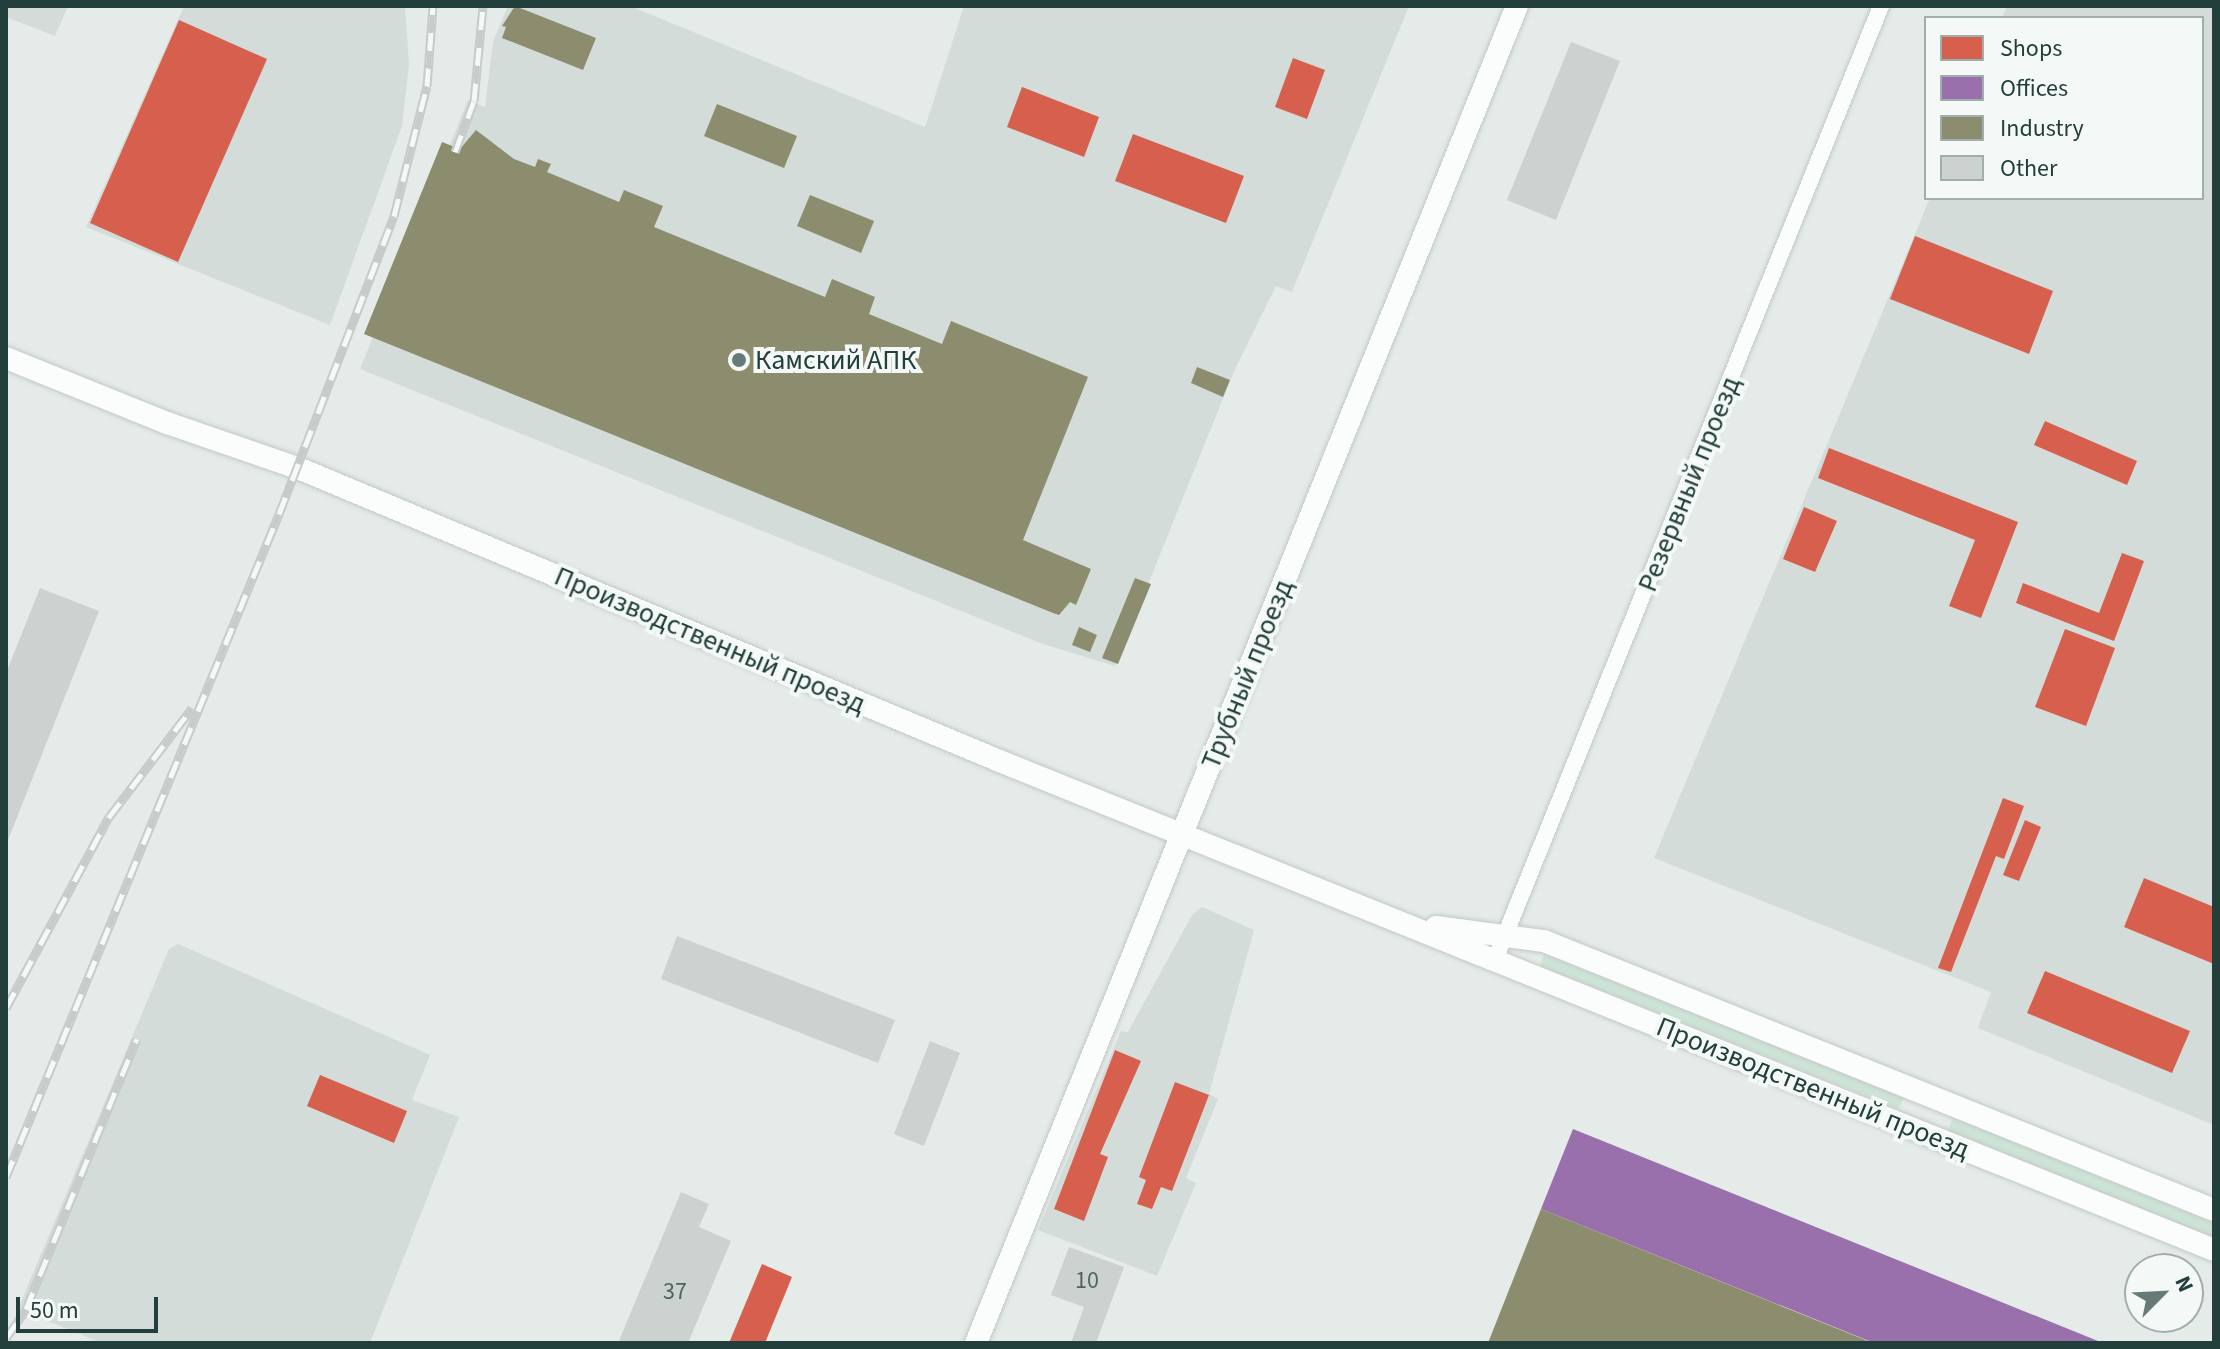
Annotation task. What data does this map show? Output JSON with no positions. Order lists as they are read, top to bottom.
{
  "streets": {
    "street": ["Резервный проезд", "Производственный проезд", "Трубный проезд"]
  },
  "crossings": [
    ["Резервный проезд", "Производственный проезд"],
    ["Производственный проезд", "Трубный проезд"]
  ],
  "places": ["Камский АПК"],
  "house_numbers": ["10", "37"],
  "legend": [
    "Shops",
    "Offices",
    "Industry",
    "Other"
  ],
  "scale_bar": "50 m",
  "north": "top right"
}
